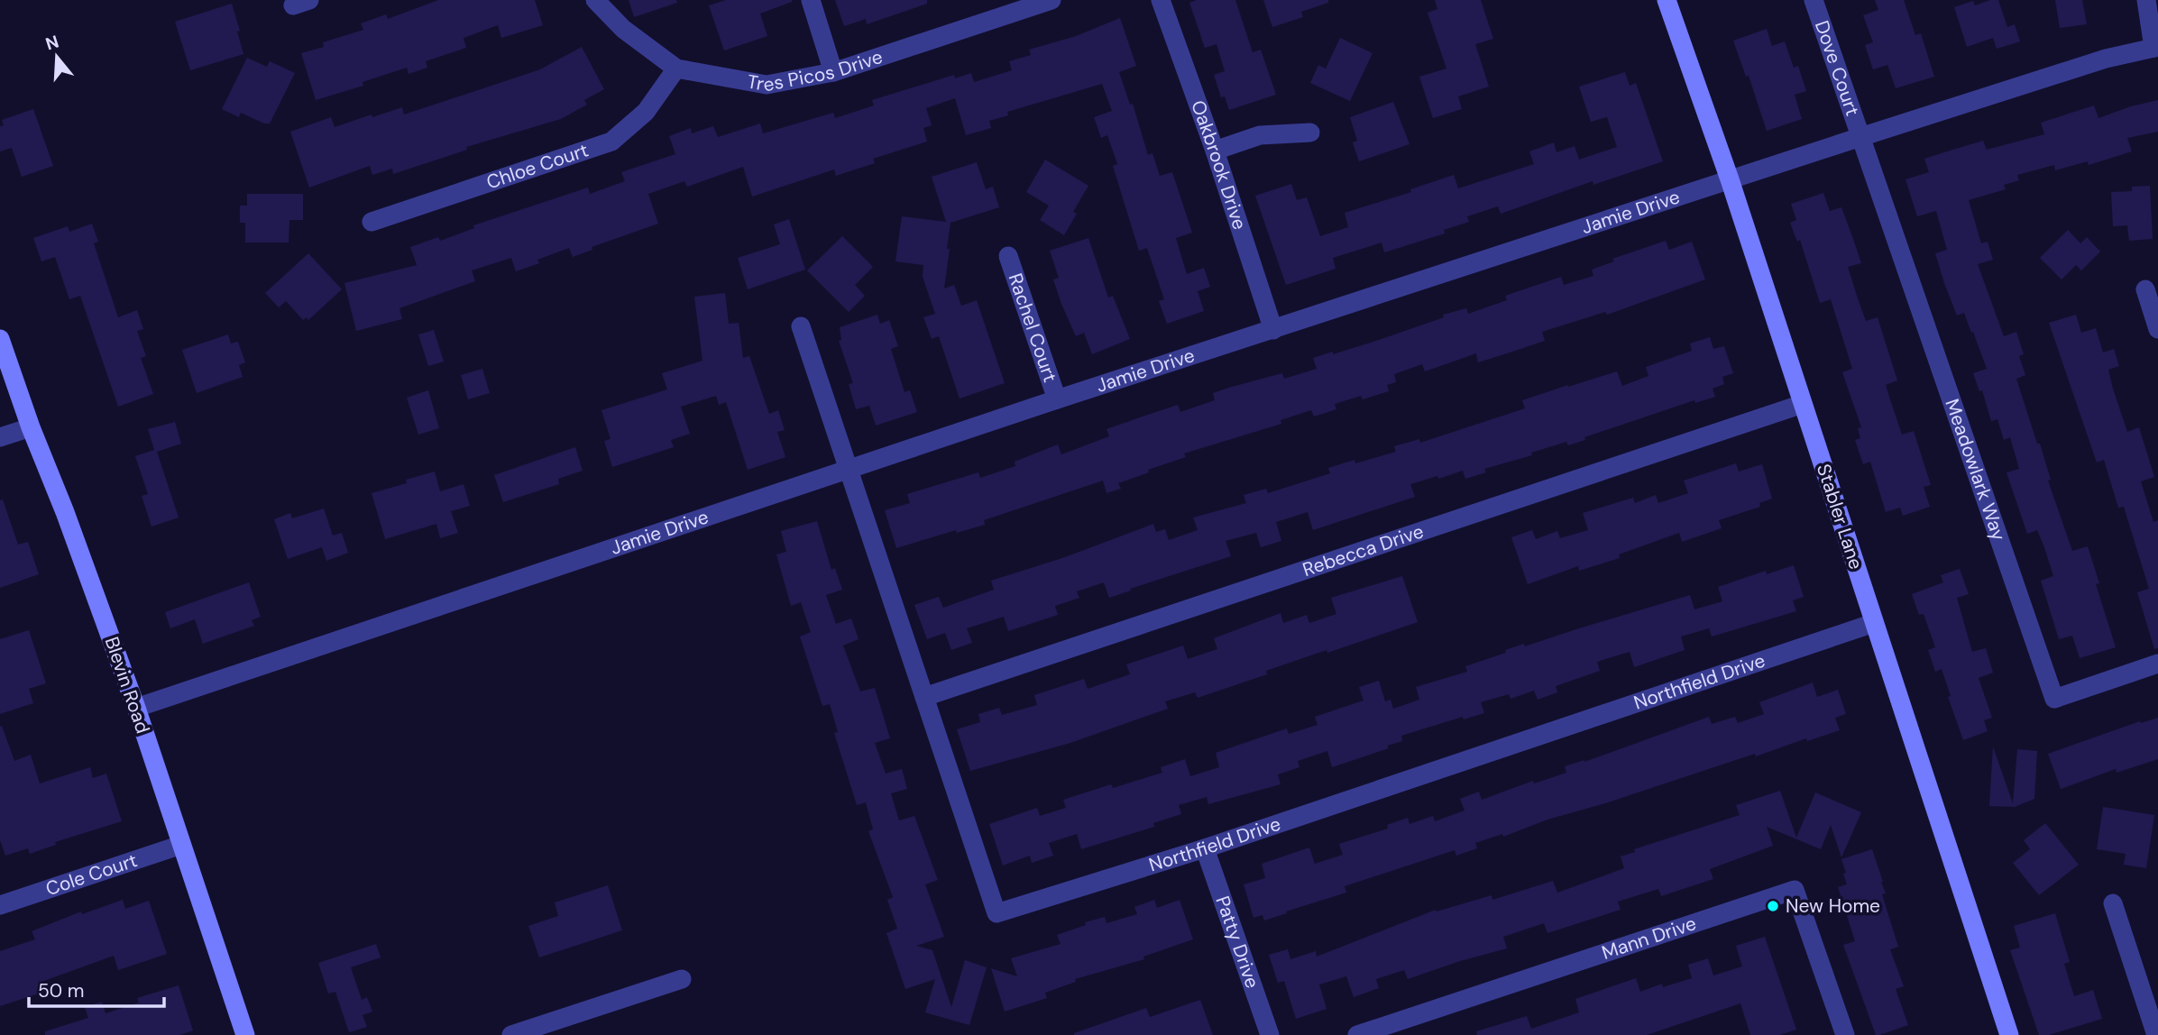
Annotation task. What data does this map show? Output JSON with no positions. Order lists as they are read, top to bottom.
{
  "streets": {
    "street": [
      "Tres Picos Drive",
      "Dove Court",
      "Oakbrook Drive",
      "Chloe Court",
      "Jamie Drive",
      "Rachel Court",
      "Meadowlark Way",
      "Stabler Lane",
      "Rebecca Drive",
      "Northfield Drive",
      "Blevin Road",
      "Cole Court",
      "Mann Drive",
      "Patty Drive"
    ]
  },
  "crossings": [
    ["Tres Picos Drive", "Chloe Court"],
    ["Dove Court", "Jamie Drive"],
    ["Dove Court", "Meadowlark Way"],
    ["Oakbrook Drive", "Jamie Drive"],
    ["Jamie Drive", "Rachel Court"],
    ["Jamie Drive", "Meadowlark Way"],
    ["Jamie Drive", "Stabler Lane"],
    ["Jamie Drive", "Northfield Drive"],
    ["Jamie Drive", "Blevin Road"],
    ["Stabler Lane", "Rebecca Drive"],
    ["Stabler Lane", "Northfield Drive"],
    ["Rebecca Drive", "Northfield Drive"],
    ["Northfield Drive", "Patty Drive"],
    ["Blevin Road", "Cole Court"]
  ],
  "places": ["New Home"],
  "scale_bar": "50 m",
  "north": "top"
}
